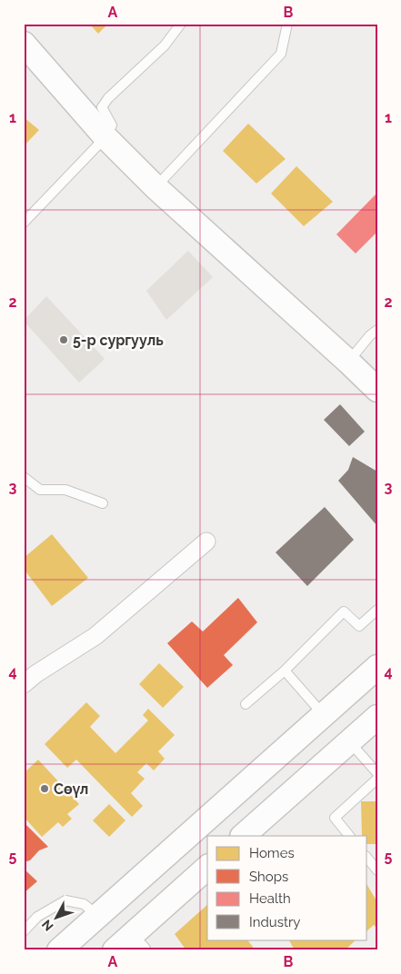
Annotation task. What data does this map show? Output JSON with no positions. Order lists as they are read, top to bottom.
{
  "places": ["5-р сургууль", "Сөүл"],
  "legend": [
    "Homes",
    "Shops",
    "Health",
    "Industry"
  ],
  "north": "bottom left",
  "grid": {
    "columns": ["A", "B"],
    "rows": [
      "1",
      "2",
      "3",
      "4",
      "5"
    ]
  }
}
